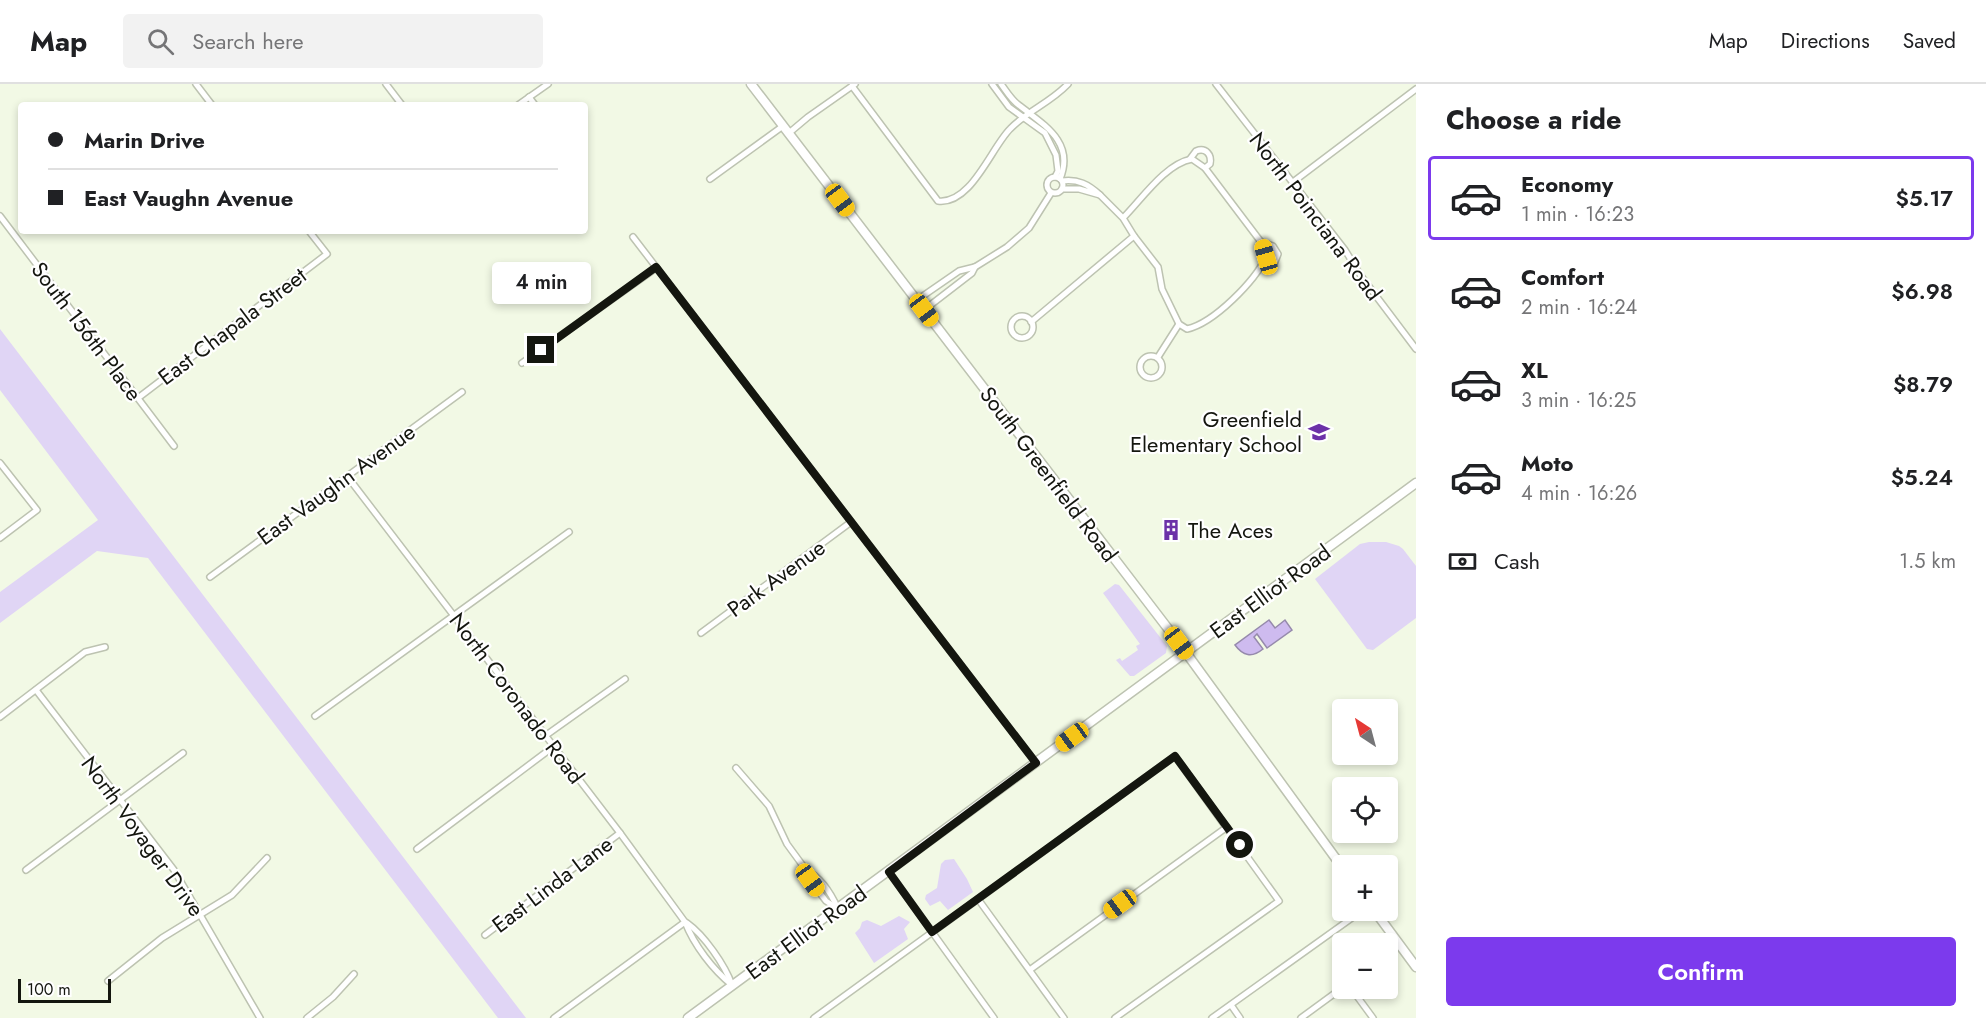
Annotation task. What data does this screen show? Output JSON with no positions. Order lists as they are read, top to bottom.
{
  "streets": {
    "main road": ["South Greenfield Road", "East Elliot Road"],
    "street": [
      "North Poinciana Road",
      "East Chapala Street",
      "South 156th Place",
      "East Vaughn Avenue",
      "Park Avenue",
      "North Coronado Road",
      "North Voyager Drive",
      "East Linda Lane"
    ]
  },
  "crossings": [
    ["East Chapala Street", "South 156th Place"],
    ["South Greenfield Road", "East Elliot Road"],
    ["East Vaughn Avenue", "North Coronado Road"],
    ["East Elliot Road", "North Coronado Road"],
    ["North Coronado Road", "East Linda Lane"]
  ],
  "places": {
    "school or university": ["Greenfield Elementary School"],
    "building": ["The Aces"]
  },
  "scale_bar": "100 m",
  "north": "top left",
  "page": {
    "header": "Map",
    "search": "Search here",
    "nav": ["Map", "Directions", "Saved"],
    "heading": "Choose a ride",
    "banner": ["Marin Drive", "East Vaughn Avenue"],
    "list": [
      {
        "name": "Economy",
        "note": "1 min · 16:23",
        "value": "$5.17"
      },
      {
        "name": "Comfort",
        "note": "2 min · 16:24",
        "value": "$6.98"
      },
      {
        "name": "XL",
        "note": "3 min · 16:25",
        "value": "$8.79"
      },
      {
        "name": "Moto",
        "note": "4 min · 16:26",
        "value": "$5.24"
      }
    ],
    "bubble": "4 min",
    "pay": ["Cash", "1.5 km"],
    "map_buttons": ["+", "−"],
    "buttons": "Confirm",
    "scale": "100 m"
  }
}
